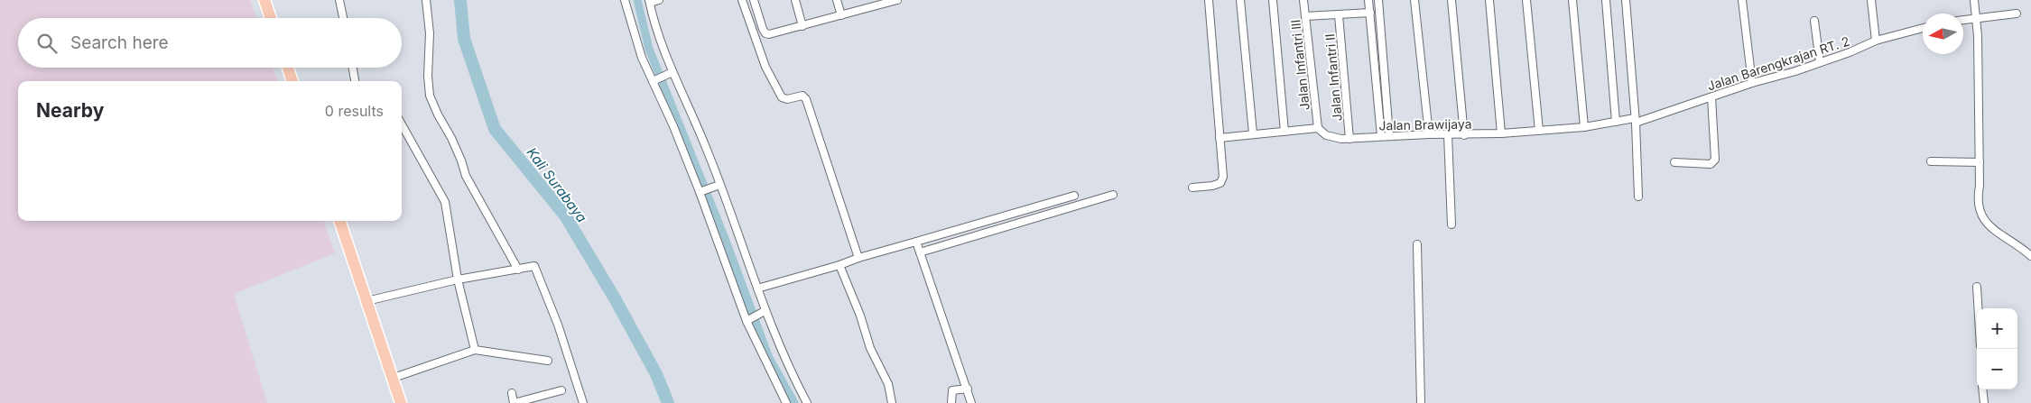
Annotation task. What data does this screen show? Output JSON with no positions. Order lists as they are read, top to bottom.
{
  "streets": {
    "street": [
      "Jalan Barengkrajan RT. 2",
      "Jalan Infantri III",
      "Jalan Infantri II",
      "Jalan Brawijaya"
    ]
  },
  "crossings": [
    ["Jalan Barengkrajan RT. 2", "Jalan Brawijaya"],
    ["Jalan Infantri III", "Jalan Brawijaya"],
    ["Jalan Infantri II", "Jalan Brawijaya"]
  ],
  "water": ["Kali Surabaya"],
  "north": "left",
  "page": {
    "search": "Search here",
    "heading": ["Nearby", "0 results"],
    "map_buttons": ["+", "−"]
  }
}
